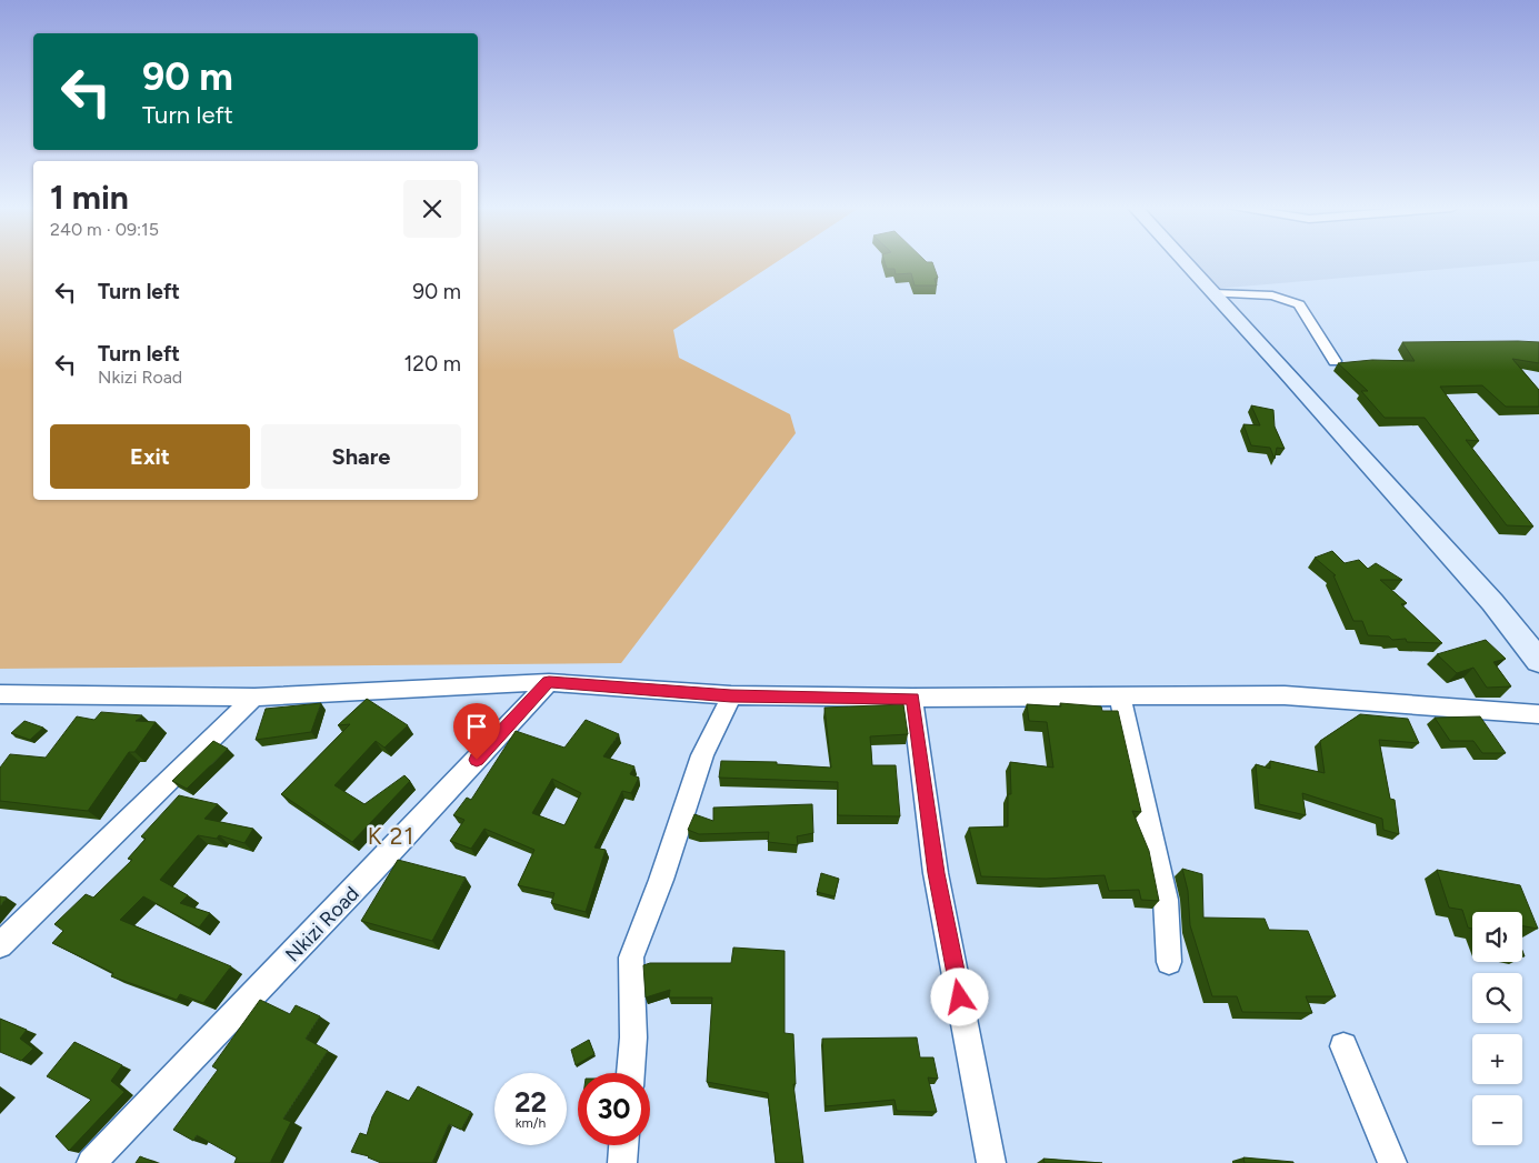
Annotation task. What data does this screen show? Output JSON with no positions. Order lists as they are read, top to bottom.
{
  "streets": {
    "street": ["Nkizi Road"]
  },
  "districts": ["K 21"],
  "page": {
    "turn": ["90 m", "Turn left"],
    "heading": ["1 min", "240 m · 09:15"],
    "list": [
      {
        "name": "Turn left",
        "value": "90 m"
      },
      {
        "name": "Turn left",
        "note": "Nkizi Road",
        "value": "120 m"
      }
    ],
    "buttons": ["Exit", "Share"],
    "map_buttons": ["+", "−"],
    "speed": "22 km/h",
    "limit": "30"
  }
}
